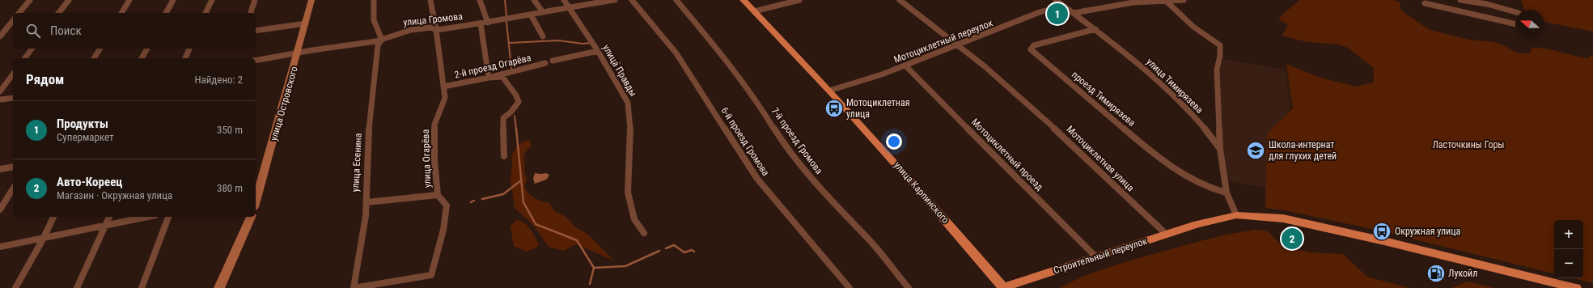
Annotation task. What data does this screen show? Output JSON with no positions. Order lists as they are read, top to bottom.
{
  "streets": {
    "main road": ["улица Карпинского", "Строительный переулок"],
    "street": [
      "улица Громова",
      "Мотоциклетный переулок",
      "2-й проезд Огарёва",
      "улица Правды",
      "улица Тимирязева",
      "проезд Тимирязева",
      "улица Островского",
      "7-й проезд Громова",
      "6-й проезд Громова",
      "Мотоциклетный проезд",
      "улица Огарёва",
      "Мотоциклетная улица",
      "улица Есенина"
    ]
  },
  "crossings": [
    ["улица Громова", "улица Правды"],
    ["улица Громова", "улица Островского"],
    ["улица Громова", "улица Огарёва"],
    ["улица Громова", "улица Есенина"],
    ["Мотоциклетный переулок", "улица Тимирязева"],
    ["Мотоциклетный переулок", "Мотоциклетный проезд"],
    ["Мотоциклетный переулок", "Мотоциклетная улица"],
    ["Мотоциклетный переулок", "улица Карпинского"],
    ["2-й проезд Огарёва", "улица Огарёва"],
    ["улица Тимирязева", "проезд Тимирязева"],
    ["Мотоциклетный проезд", "Строительный переулок"],
    ["улица Огарёва", "улица Есенина"],
    ["Мотоциклетная улица", "Строительный переулок"],
    ["улица Карпинского", "Строительный переулок"]
  ],
  "parks": ["Ласточкины Горы"],
  "places": {
    "bus stop": ["Мотоциклетная улица", "Окружная улица"],
    "school or university": ["Школа-интернат для глухих детей"],
    "fuel station": ["Лукойл"]
  },
  "north": "left",
  "page": {
    "pins": ["1", "2"],
    "search": "Поиск",
    "heading": ["Рядом", "Найдено: 2"],
    "list": [
      {
        "mark": "1",
        "name": "Продукты",
        "note": "Супермаркет",
        "value": "350 m"
      },
      {
        "mark": "2",
        "name": "Авто-Кореец",
        "note": "Магазин · Окружная улица",
        "value": "380 m"
      }
    ],
    "map_buttons": ["+", "−"]
  }
}
